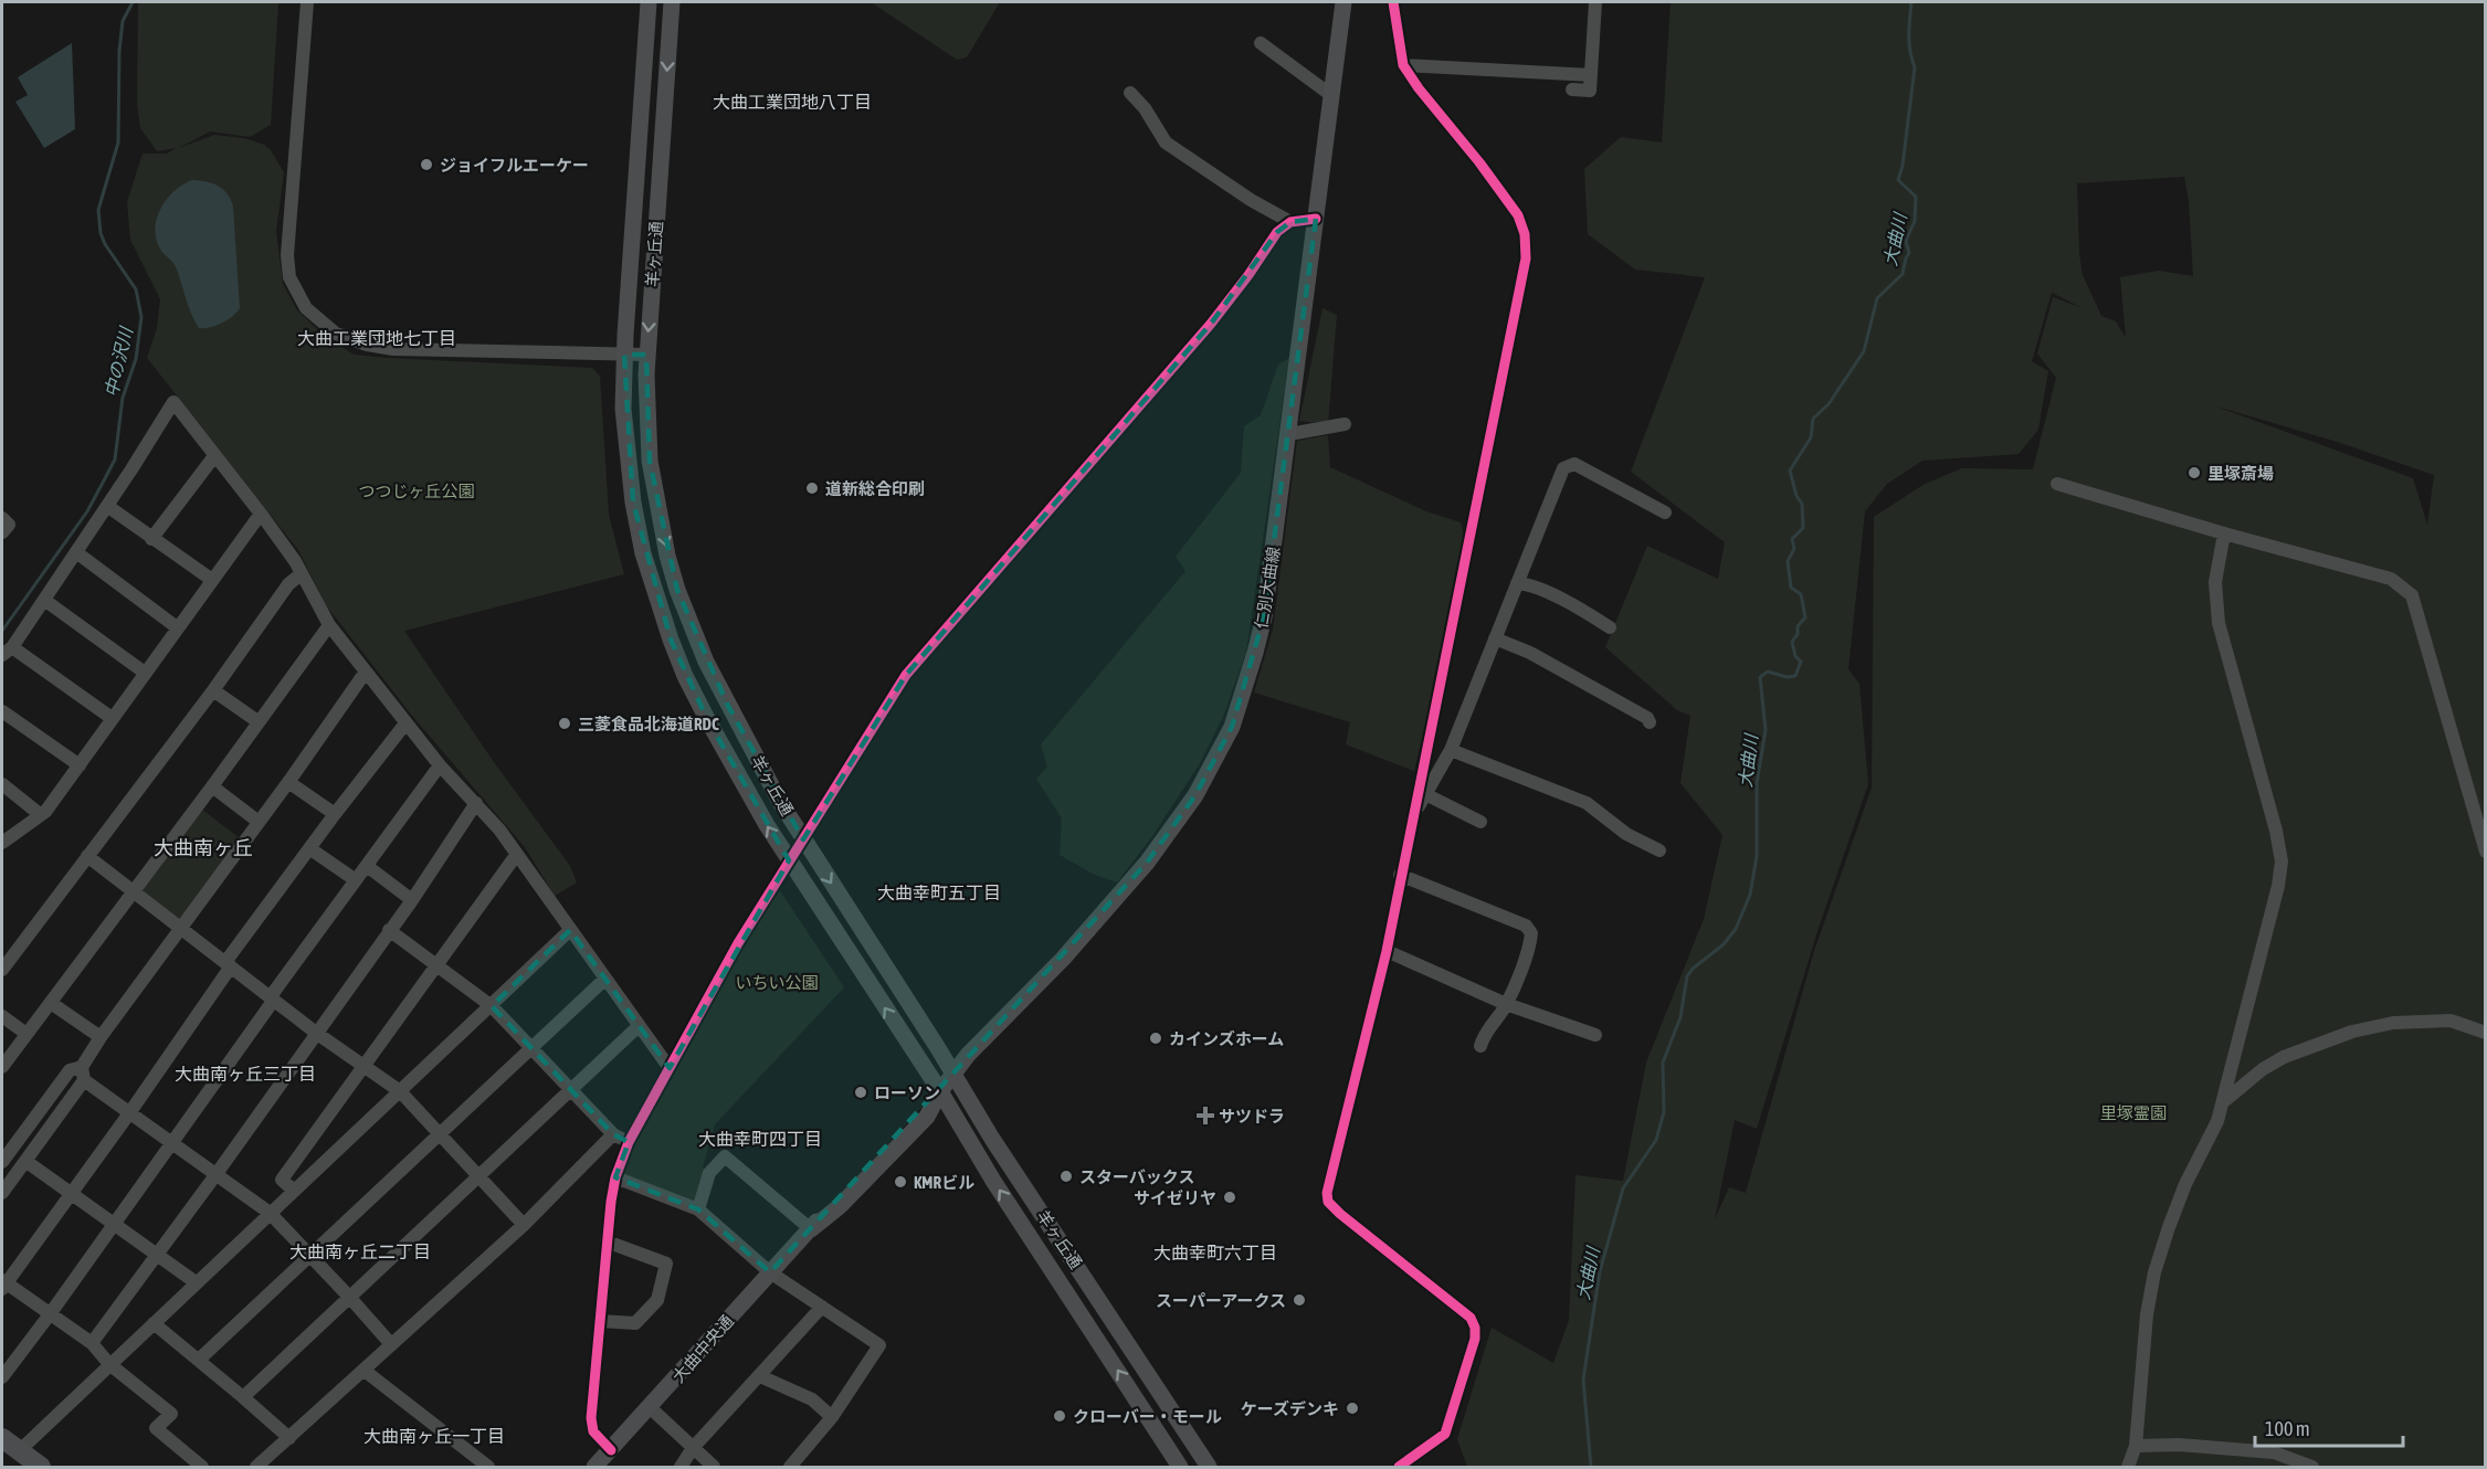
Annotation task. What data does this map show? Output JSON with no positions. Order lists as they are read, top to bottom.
{
  "streets": {
    "main road": ["羊ヶ丘通", "仁別大曲線", "大曲中央通"]
  },
  "crossings": [
    ["羊ヶ丘通", "仁別大曲線"],
    ["羊ヶ丘通", "大曲中央通"],
    ["仁別大曲線", "大曲中央通"]
  ],
  "districts": [
    "大曲工業団地八丁目",
    "大曲工業団地七丁目",
    "大曲南ヶ丘",
    "大曲幸町五丁目",
    "大曲南ヶ丘三丁目",
    "大曲幸町四丁目",
    "大曲南ヶ丘二丁目",
    "大曲幸町六丁目",
    "大曲南ヶ丘一丁目"
  ],
  "water": ["大曲川", "中の沢川"],
  "parks": ["つつじヶ丘公園", "いちい公園", "里塚霊園"],
  "places": {
    "other": [
      "ジョイフルエーケー",
      "里塚斎場",
      "道新総合印刷",
      "三菱食品北海道RDC",
      "カインズホーム",
      "ローソン",
      "スターバックス",
      "KMRビル",
      "サイゼリヤ",
      "スーパーアークス",
      "ケーズデンキ",
      "クローバー・モール"
    ],
    "health": ["サツドラ"]
  },
  "scale_bar": "100 m"
}
